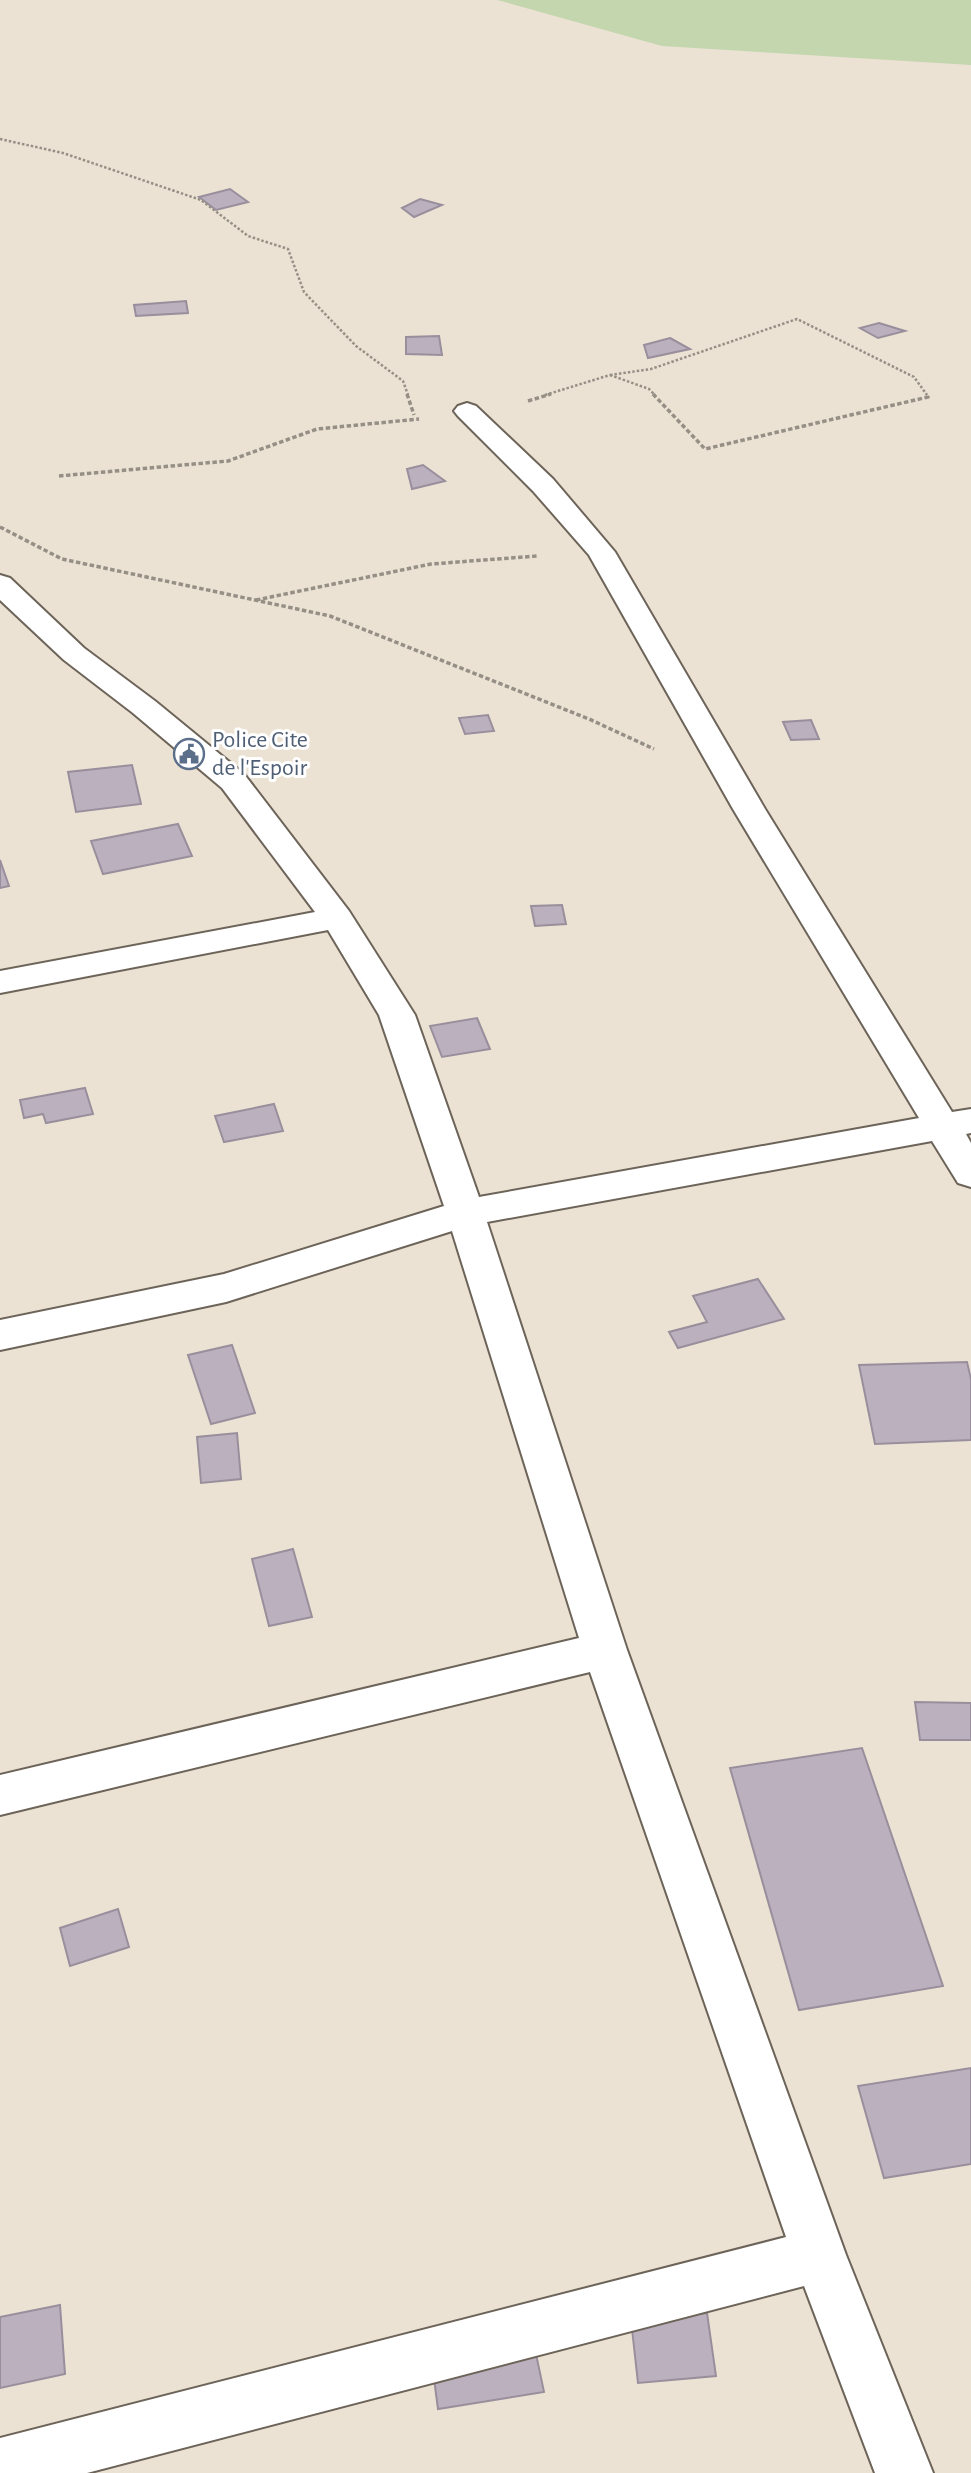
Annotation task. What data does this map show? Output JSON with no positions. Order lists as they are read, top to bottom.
{
  "places": {
    "public building": ["Police Cite de l'Espoir"]
  }
}
